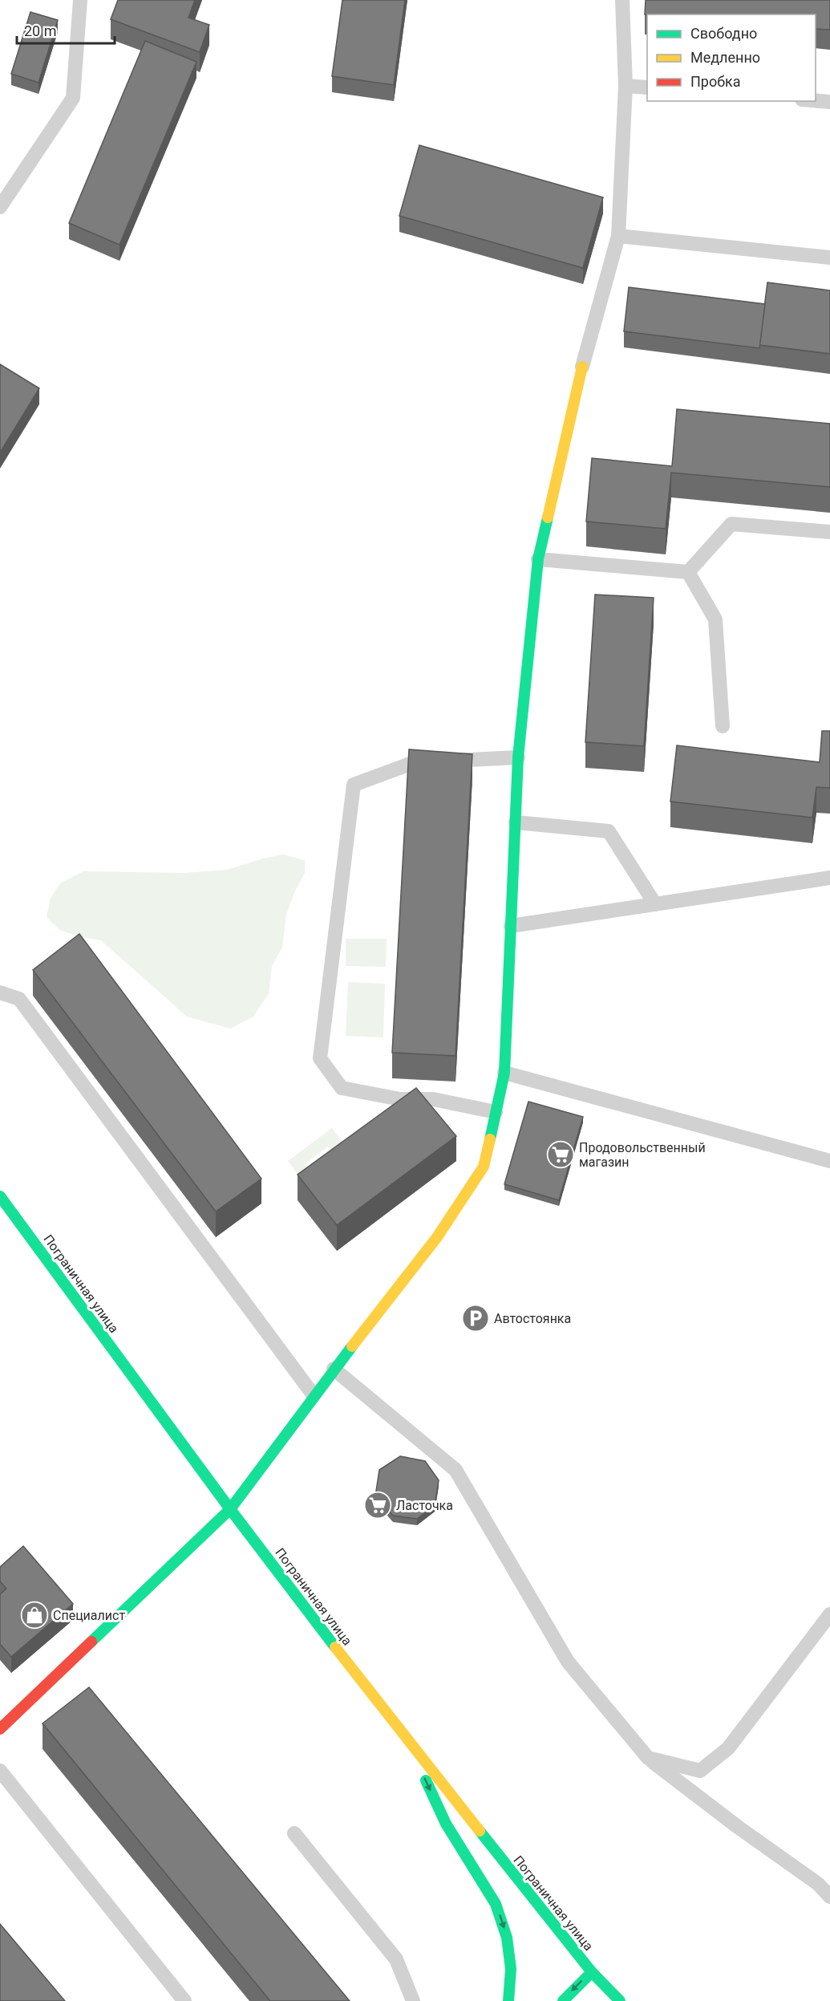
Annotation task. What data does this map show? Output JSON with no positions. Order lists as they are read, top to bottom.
{
  "streets": {
    "street": ["Пограничная улица"]
  },
  "places": {
    "supermarket": ["Продовольственный магазин", "Ласточка"],
    "parking": ["Автостоянка"],
    "shop": ["Специалист"]
  },
  "legend": ["Свободно", "Медленно", "Пробка"],
  "scale_bar": "20 m"
}
